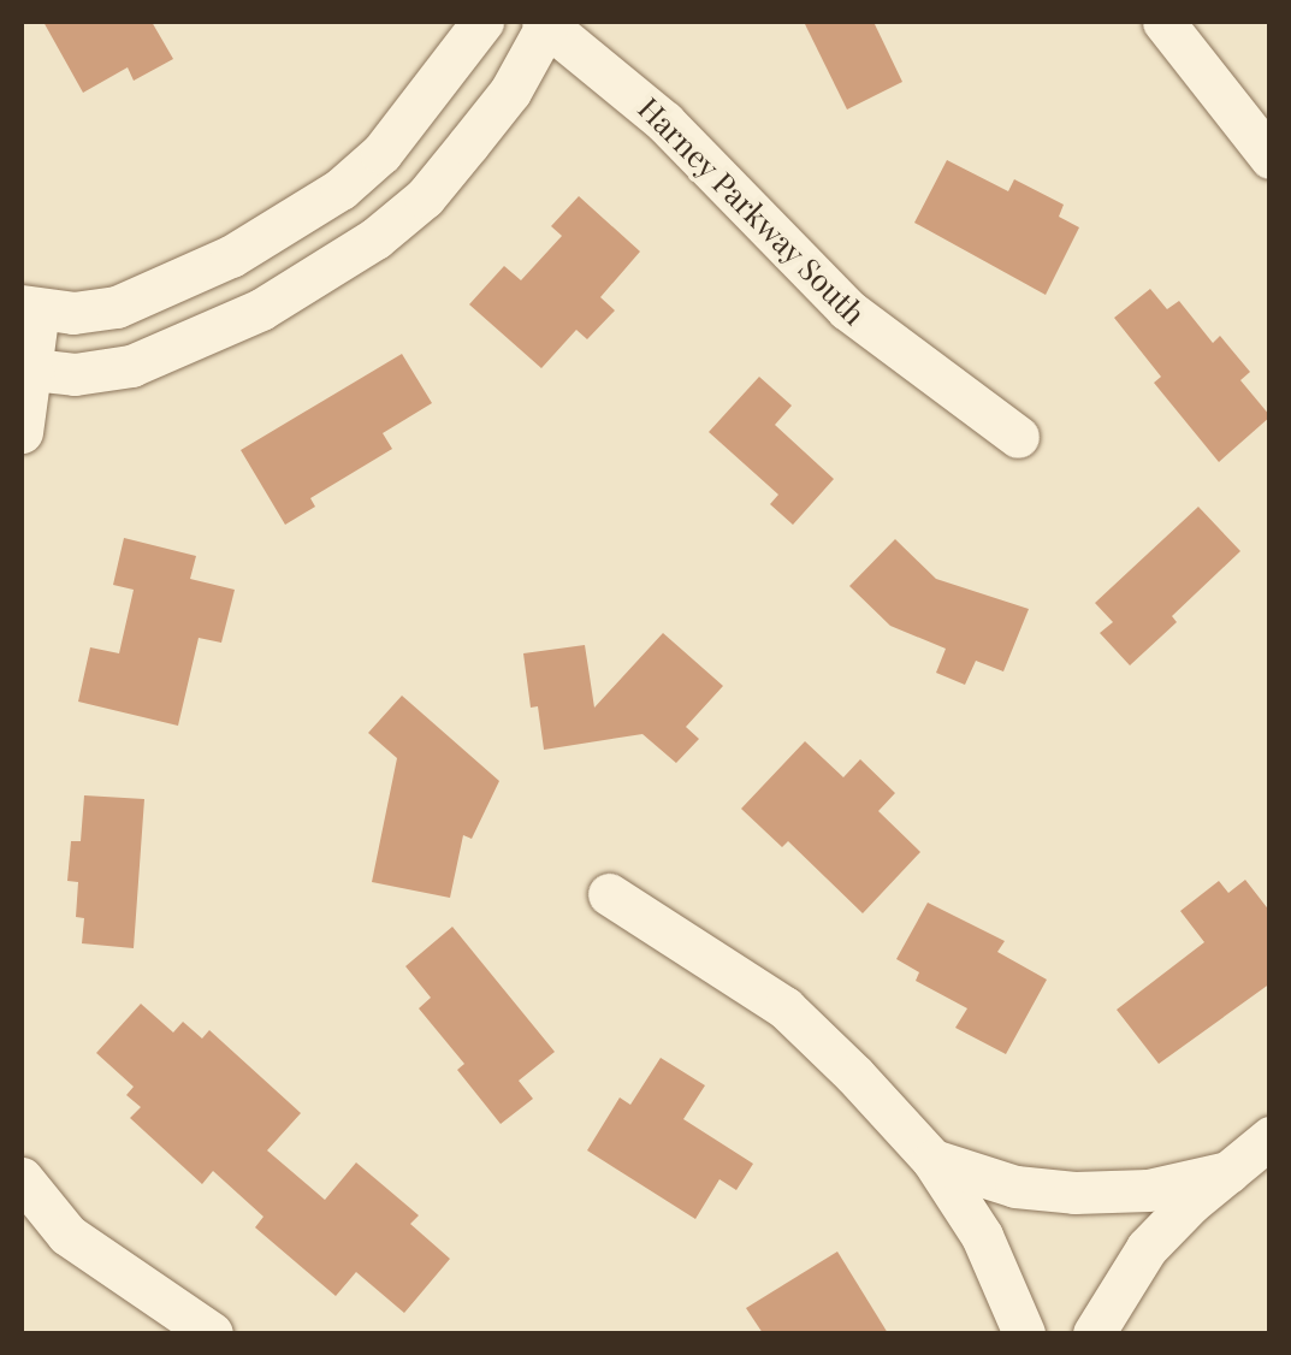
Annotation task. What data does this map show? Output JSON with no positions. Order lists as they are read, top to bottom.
{
  "streets": {
    "street": ["Harney Parkway South"]
  }
}
